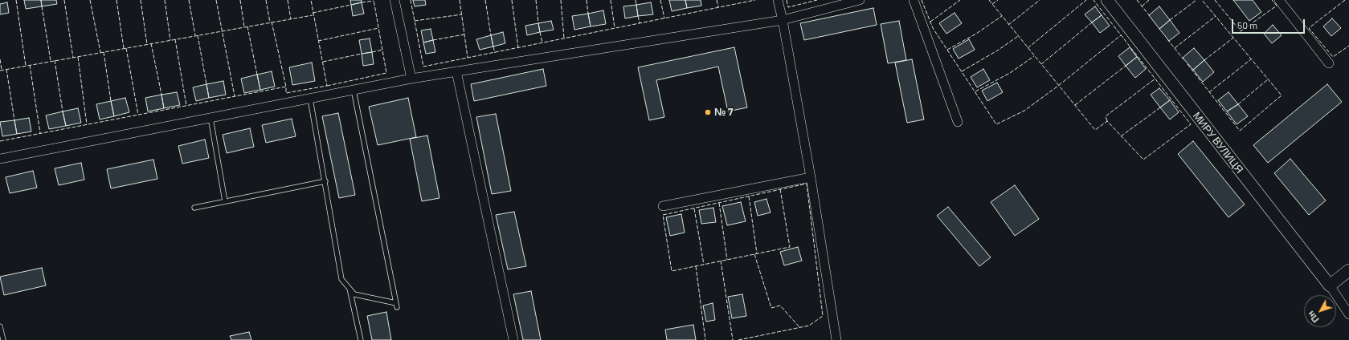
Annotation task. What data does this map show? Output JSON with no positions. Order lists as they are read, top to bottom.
{
  "streets": {
    "main road": ["МИРУ ВУЛИЦЯ"]
  },
  "places": ["№ 7"],
  "scale_bar": "50 m",
  "north": "bottom left"
}
